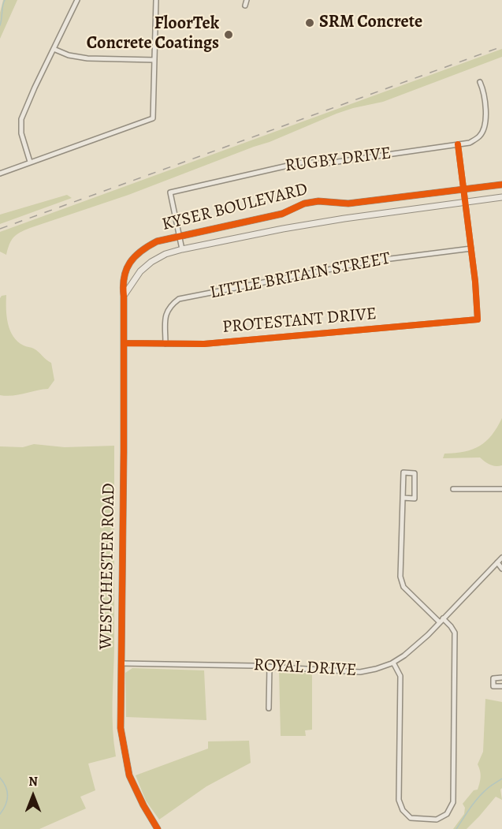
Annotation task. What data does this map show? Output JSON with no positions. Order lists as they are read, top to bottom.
{
  "streets": {
    "street": [
      "RUGBY DRIVE",
      "KYSER BOULEVARD",
      "LITTLE BRITAIN STREET",
      "PROTESTANT DRIVE",
      "WESTCHESTER ROAD",
      "ROYAL DRIVE"
    ]
  },
  "crossings": [
    ["RUGBY DRIVE", "KYSER BOULEVARD"],
    ["KYSER BOULEVARD", "WESTCHESTER ROAD"],
    ["LITTLE BRITAIN STREET", "PROTESTANT DRIVE"],
    ["PROTESTANT DRIVE", "WESTCHESTER ROAD"],
    ["WESTCHESTER ROAD", "ROYAL DRIVE"]
  ],
  "places": ["SRM Concrete", "FloorTek Concrete Coatings"],
  "north": "top"
}
